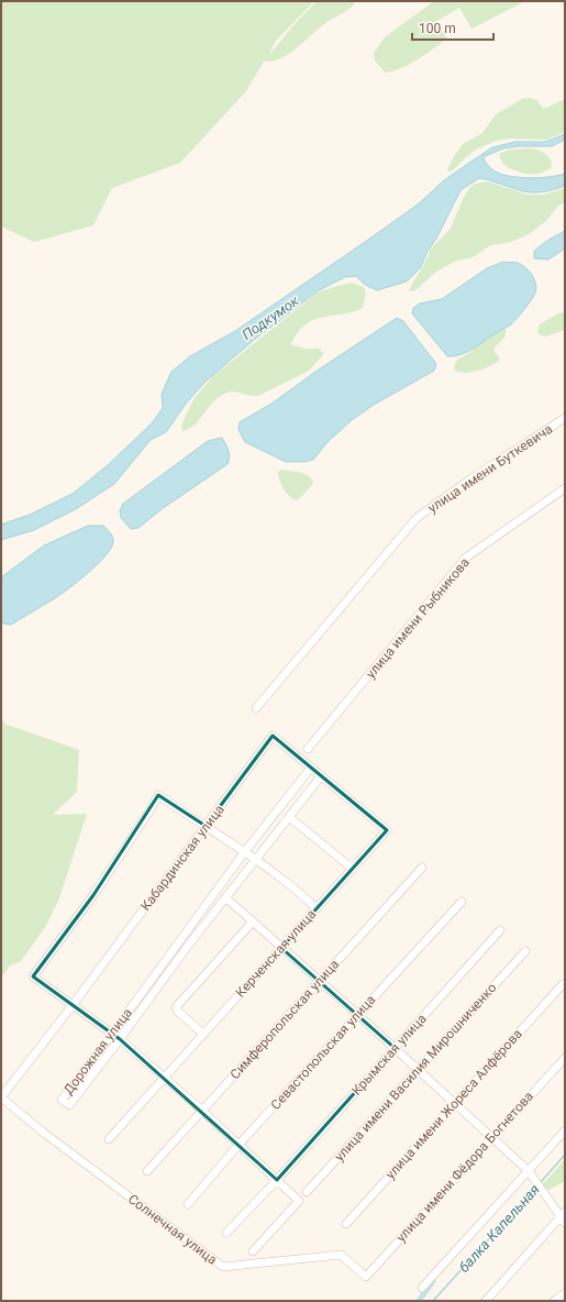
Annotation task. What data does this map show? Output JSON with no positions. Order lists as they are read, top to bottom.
{
  "streets": {
    "street": [
      "улица имени Буткевича",
      "улица имени Рыбникова",
      "Кабардинская улица",
      "Керченская улица",
      "Симферопольская улица",
      "Дорожная улица",
      "Севастопольская улица",
      "Крымская улица",
      "улица имени Василия Мирошниченко",
      "улица имени Жореса Алфёрова",
      "улица имени Фёдора Богнетова",
      "Солнечная улица"
    ]
  },
  "crossings": [
    ["Кабардинская улица", "Керченская улица"],
    ["Кабардинская улица", "Дорожная улица"],
    ["Кабардинская улица", "Солнечная улица"],
    ["улица имени Фёдора Богнетова", "Солнечная улица"]
  ],
  "water": ["Подкумок", "балка Капельная"],
  "scale_bar": "100 m"
}
